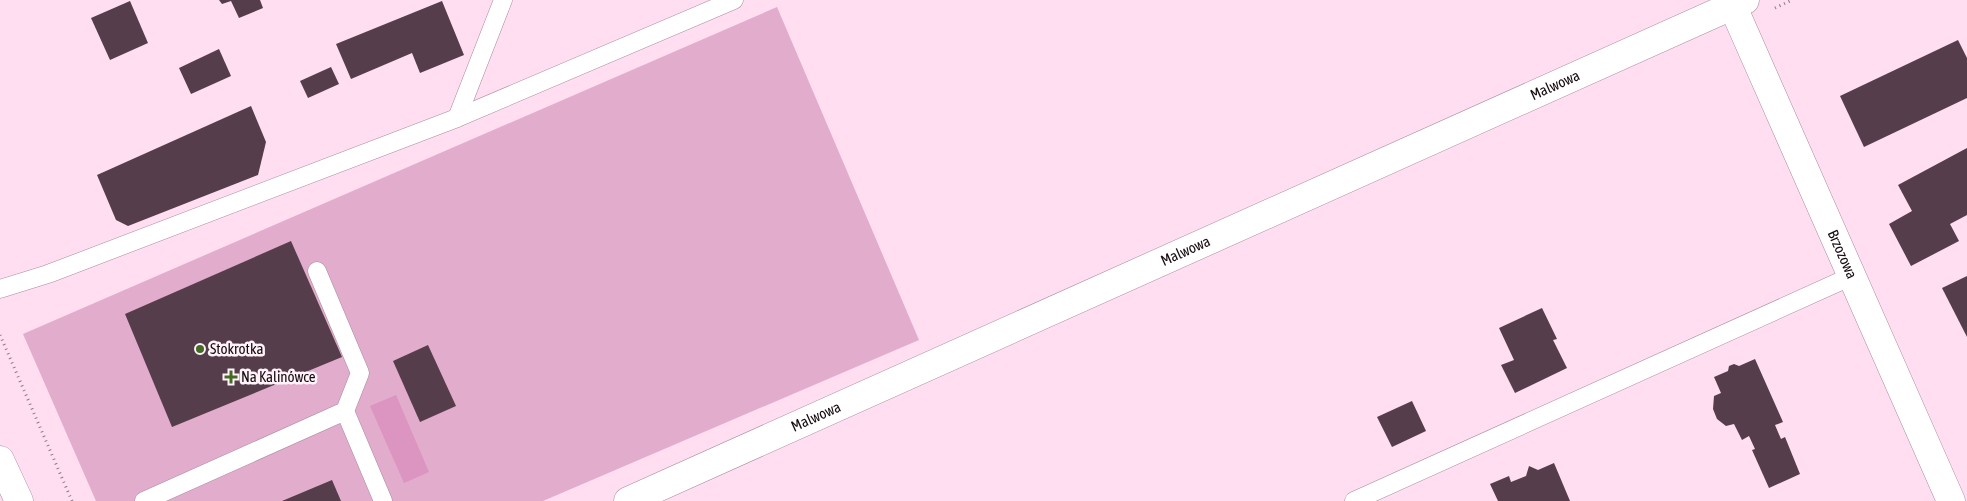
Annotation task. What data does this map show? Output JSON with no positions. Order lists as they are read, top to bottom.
{
  "streets": {
    "street": ["Malwowa", "Brzozowa"]
  },
  "crossings": [
    ["Malwowa", "Brzozowa"]
  ],
  "places": {
    "other": ["Stokrotka"],
    "health": ["Na Kalinówce"]
  }
}
